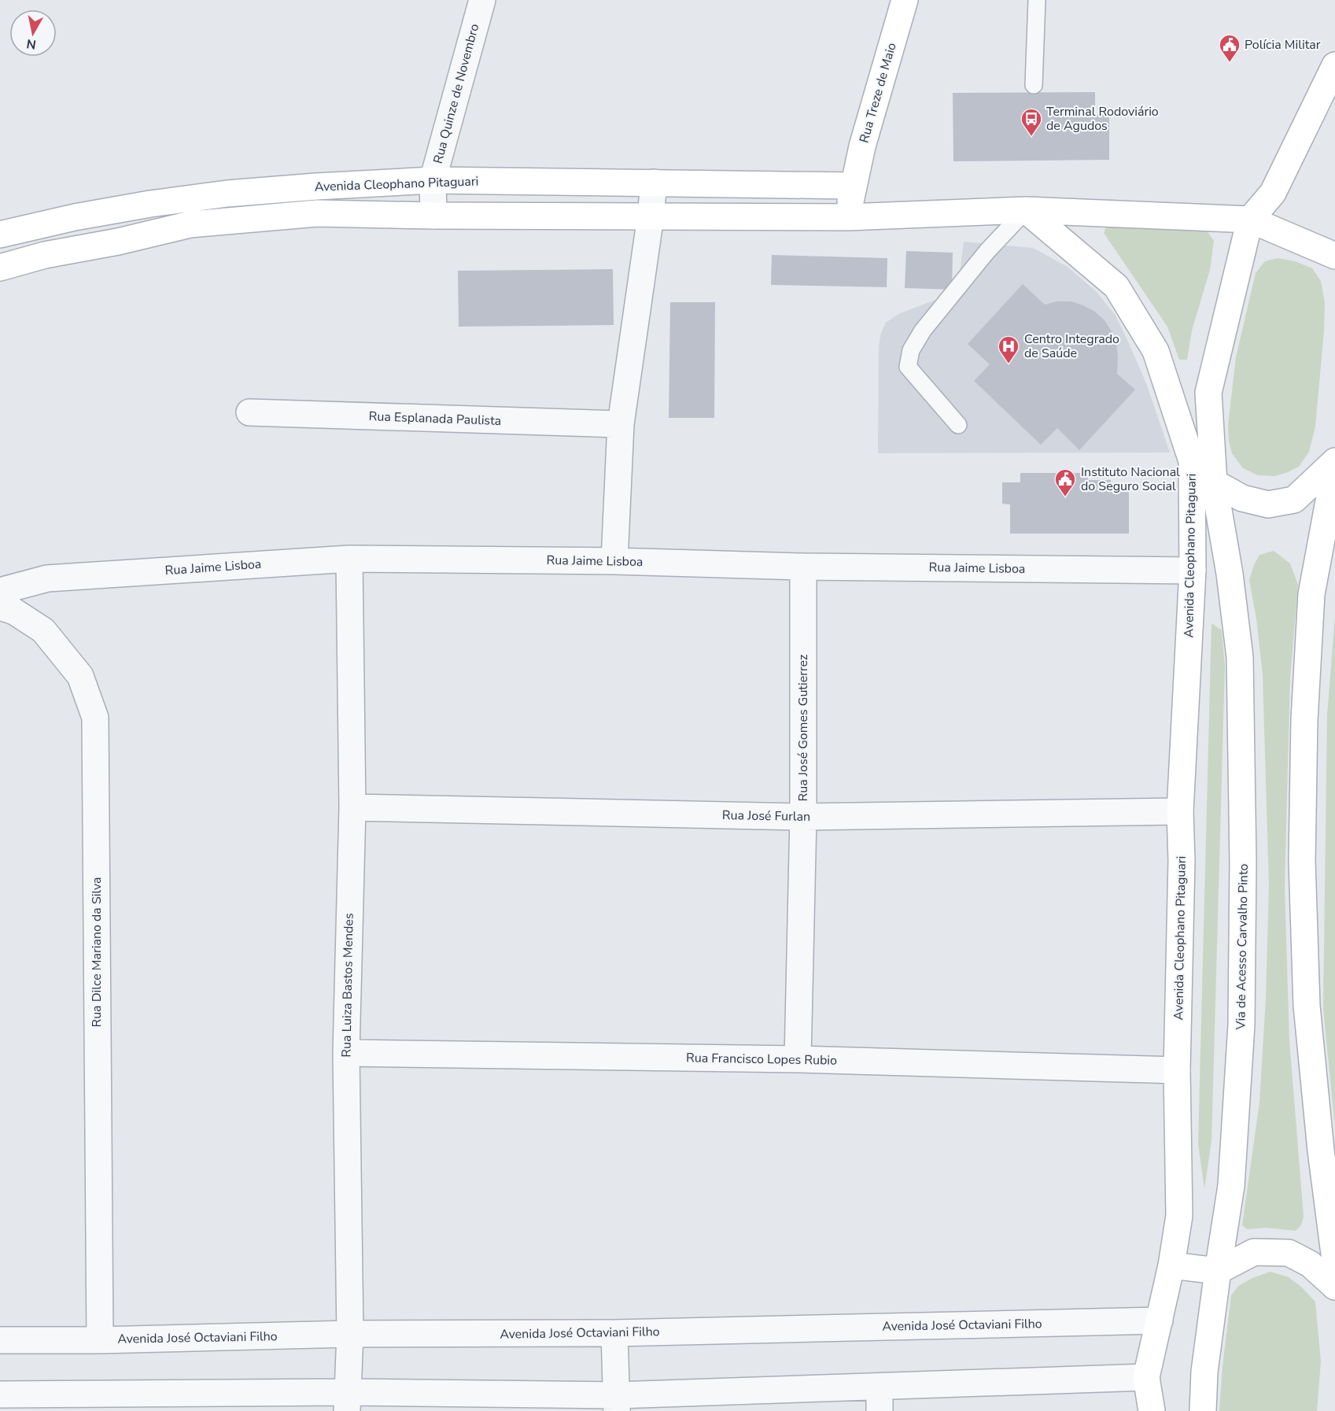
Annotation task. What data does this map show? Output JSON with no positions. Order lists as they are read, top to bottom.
{
  "streets": {
    "main road": ["Rua Treze de Maio", "Avenida Cleophano Pitaguari", "Via de Acesso Carvalho Pinto"],
    "street": [
      "Rua Quinze de Novembro",
      "Rua Esplanada Paulista",
      "Rua Jaime Lisboa",
      "Rua José Gomes Gutierrez",
      "Rua José Furlan",
      "Rua Dilce Mariano da Silva",
      "Rua Luiza Bastos Mendes",
      "Rua Francisco Lopes Rubio",
      "Avenida José Octaviani Filho"
    ]
  },
  "crossings": [
    ["Rua Treze de Maio", "Avenida Cleophano Pitaguari"],
    ["Rua Quinze de Novembro", "Avenida Cleophano Pitaguari"],
    ["Avenida Cleophano Pitaguari", "Rua Jaime Lisboa"],
    ["Avenida Cleophano Pitaguari", "Rua José Furlan"],
    ["Avenida Cleophano Pitaguari", "Via de Acesso Carvalho Pinto"],
    ["Avenida Cleophano Pitaguari", "Rua Francisco Lopes Rubio"],
    ["Avenida Cleophano Pitaguari", "Avenida José Octaviani Filho"],
    ["Rua Jaime Lisboa", "Rua José Gomes Gutierrez"],
    ["Rua Jaime Lisboa", "Rua Luiza Bastos Mendes"],
    ["Rua José Gomes Gutierrez", "Rua José Furlan"],
    ["Rua José Gomes Gutierrez", "Rua Francisco Lopes Rubio"],
    ["Rua José Furlan", "Rua Luiza Bastos Mendes"],
    ["Rua Dilce Mariano da Silva", "Avenida José Octaviani Filho"],
    ["Rua Luiza Bastos Mendes", "Rua Francisco Lopes Rubio"],
    ["Rua Luiza Bastos Mendes", "Avenida José Octaviani Filho"]
  ],
  "places": {
    "public building": ["Polícia Militar", "Instituto Nacional do Seguro Social"],
    "bus stop": ["Terminal Rodoviário de Agudos"],
    "hospital": ["Centro Integrado de Saúde"]
  },
  "north": "bottom"
}
